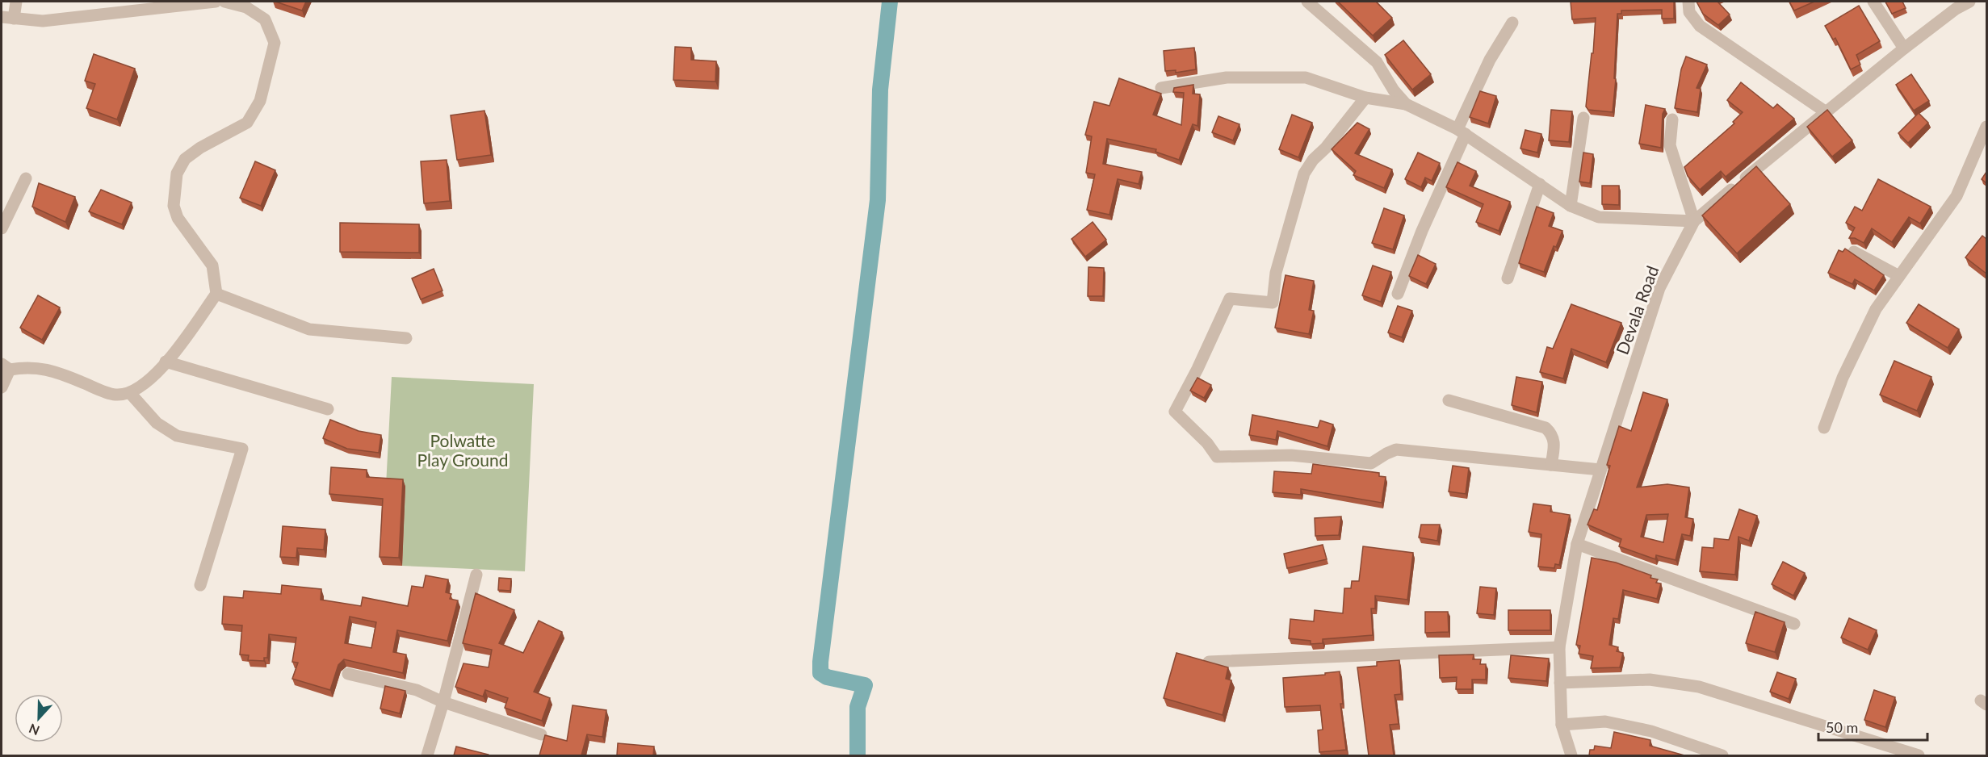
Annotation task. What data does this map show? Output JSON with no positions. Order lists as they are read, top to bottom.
{
  "streets": {
    "street": ["Devala Road"]
  },
  "parks": ["Polwatte Play Ground"],
  "scale_bar": "50 m",
  "north": "bottom"
}
